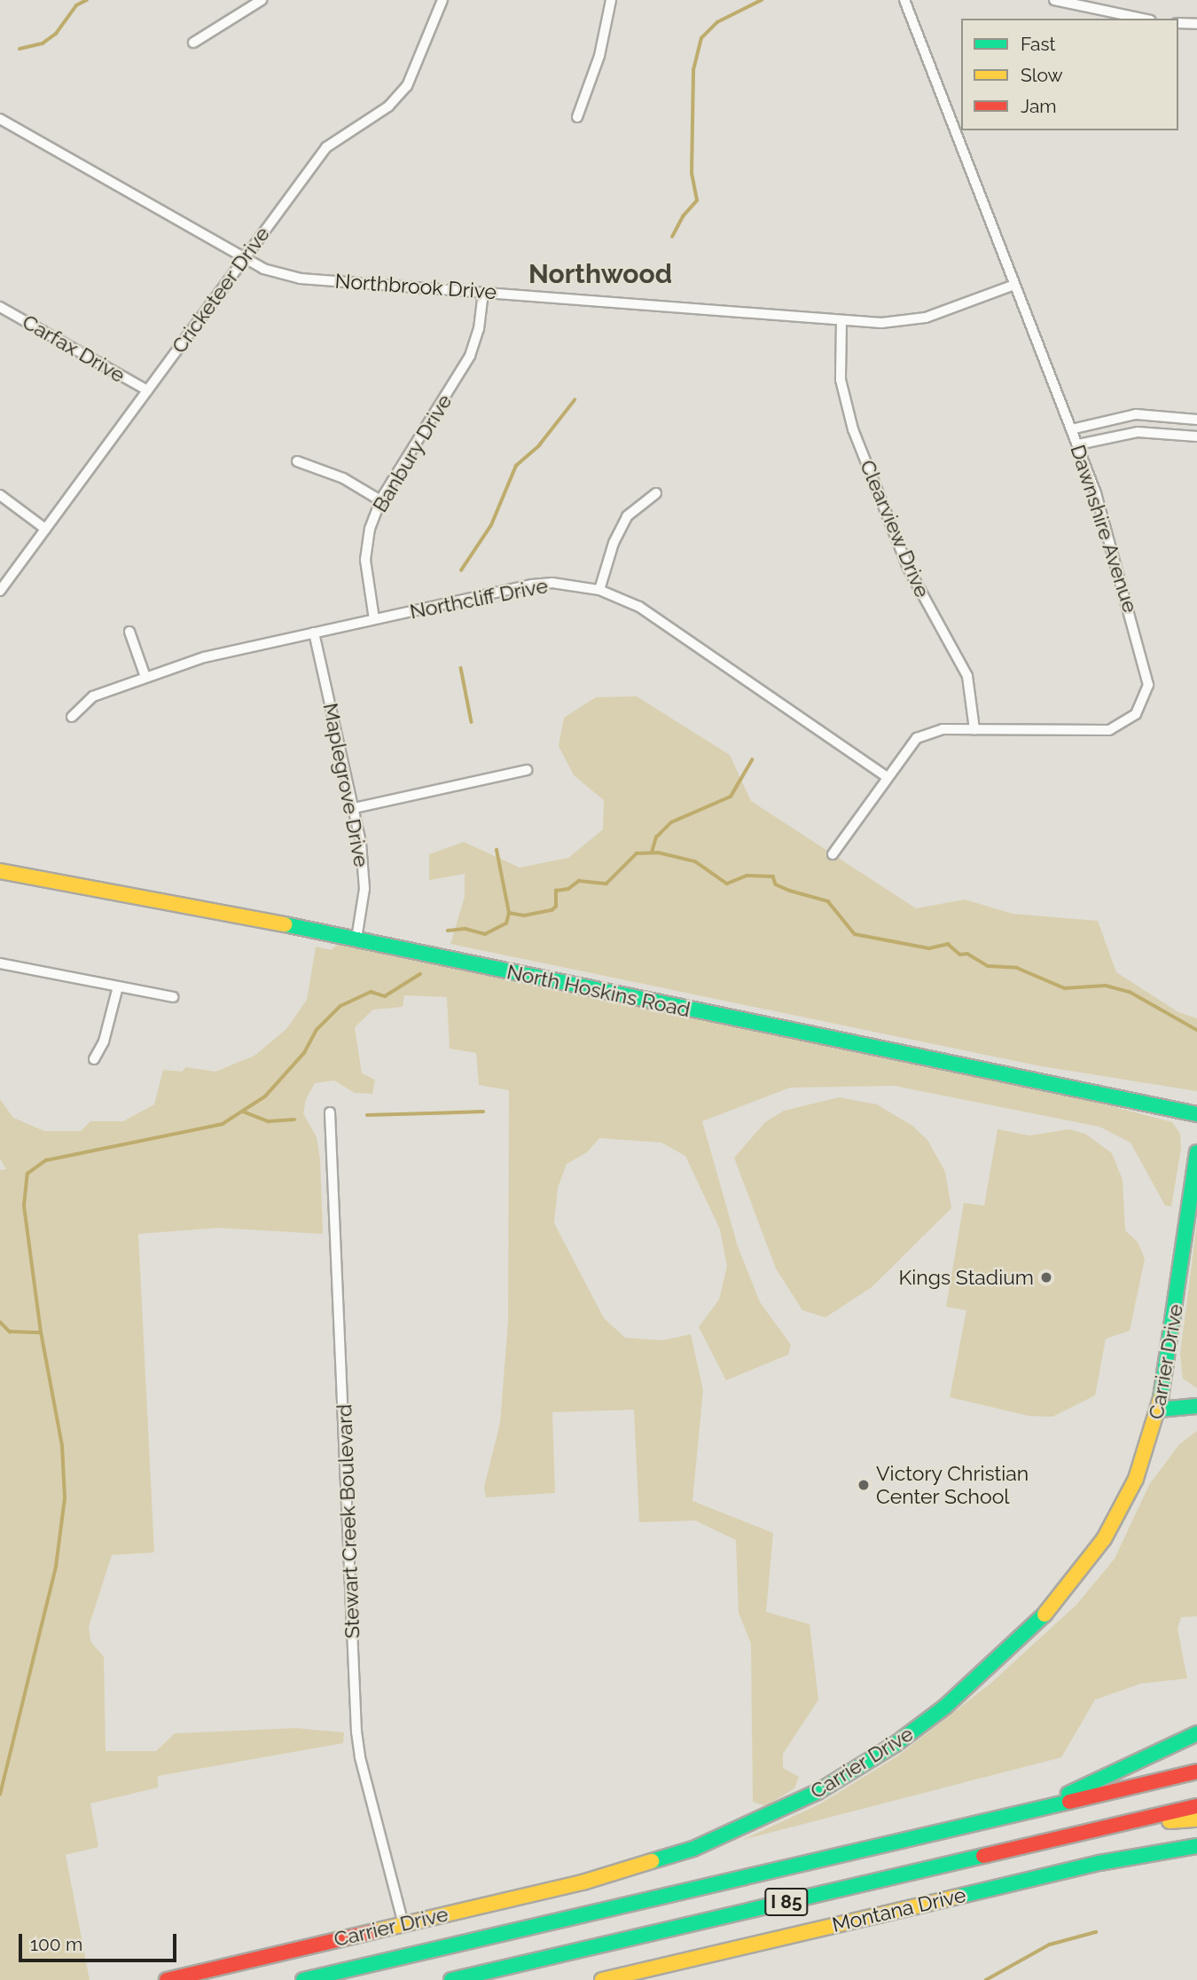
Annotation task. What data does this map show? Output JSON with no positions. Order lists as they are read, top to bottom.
{
  "streets": {
    "main road": [
      "North Hoskins Road",
      "Carrier Drive",
      "I 85",
      "Montana Drive"
    ],
    "street": [
      "Northbrook Drive",
      "Cricketeer Drive",
      "Carfax Drive",
      "Banbury Drive",
      "Clearview Drive",
      "Dawnshire Avenue",
      "Northcliff Drive",
      "Maplegrove Drive",
      "Stewart Creek Boulevard"
    ]
  },
  "crossings": [
    ["Northbrook Drive", "Cricketeer Drive"],
    ["Northbrook Drive", "Banbury Drive"],
    ["Northbrook Drive", "Clearview Drive"],
    ["Northbrook Drive", "Dawnshire Avenue"],
    ["Cricketeer Drive", "Carfax Drive"],
    ["Banbury Drive", "Northcliff Drive"],
    ["Clearview Drive", "Dawnshire Avenue"],
    ["Dawnshire Avenue", "Northcliff Drive"],
    ["Northcliff Drive", "Maplegrove Drive"],
    ["Maplegrove Drive", "North Hoskins Road"],
    ["Carrier Drive", "Stewart Creek Boulevard"]
  ],
  "districts": ["Northwood"],
  "places": ["Kings Stadium", "Victory Christian Center School"],
  "legend": ["Fast", "Slow", "Jam"],
  "scale_bar": "100 m"
}
